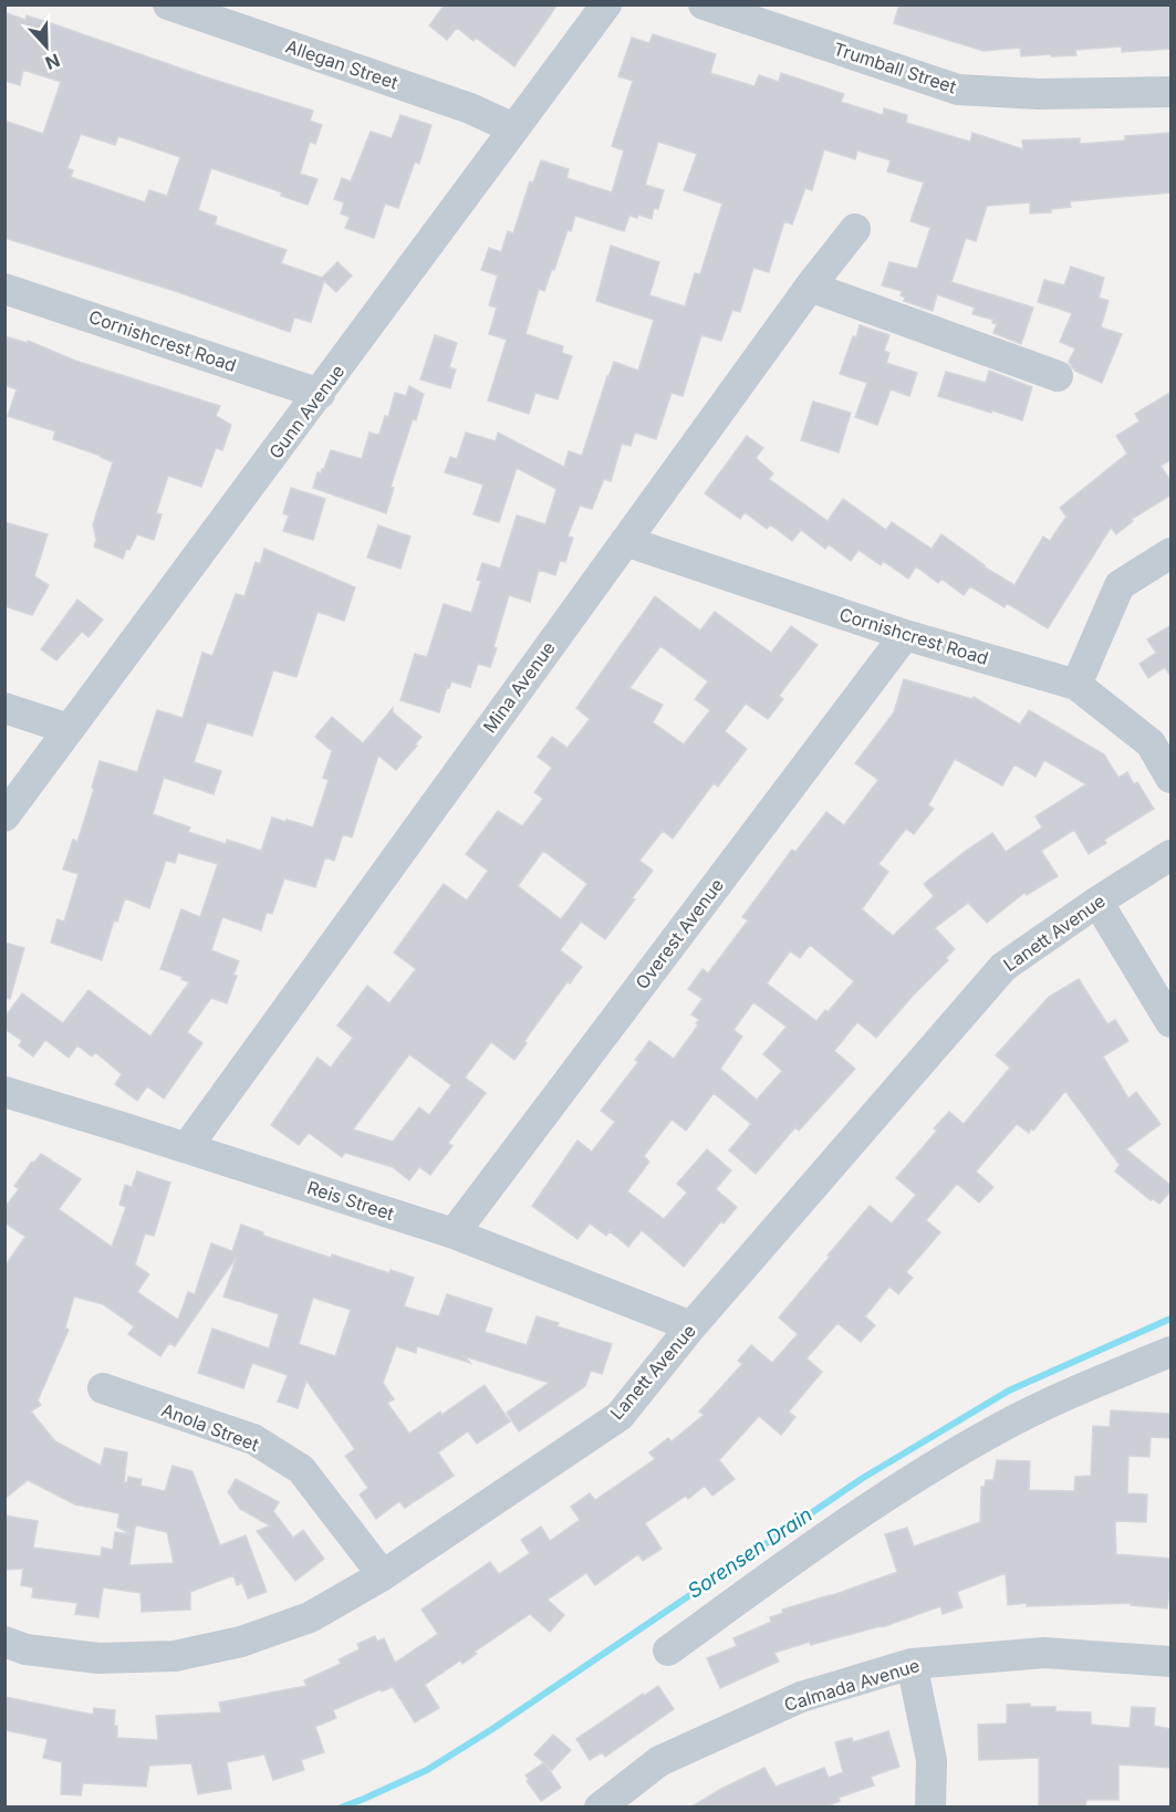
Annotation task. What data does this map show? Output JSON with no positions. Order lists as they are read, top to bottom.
{
  "streets": {
    "street": [
      "Allegan Street",
      "Trumball Street",
      "Cornishcrest Road",
      "Gunn Avenue",
      "Mina Avenue",
      "Lanett Avenue",
      "Overest Avenue",
      "Reis Street",
      "Anola Street",
      "Calmada Avenue"
    ]
  },
  "crossings": [
    ["Allegan Street", "Gunn Avenue"],
    ["Cornishcrest Road", "Gunn Avenue"],
    ["Cornishcrest Road", "Mina Avenue"],
    ["Cornishcrest Road", "Overest Avenue"],
    ["Mina Avenue", "Reis Street"],
    ["Lanett Avenue", "Reis Street"],
    ["Lanett Avenue", "Anola Street"],
    ["Overest Avenue", "Reis Street"]
  ],
  "water": ["Sorensen Drain"],
  "north": "bottom"
}
